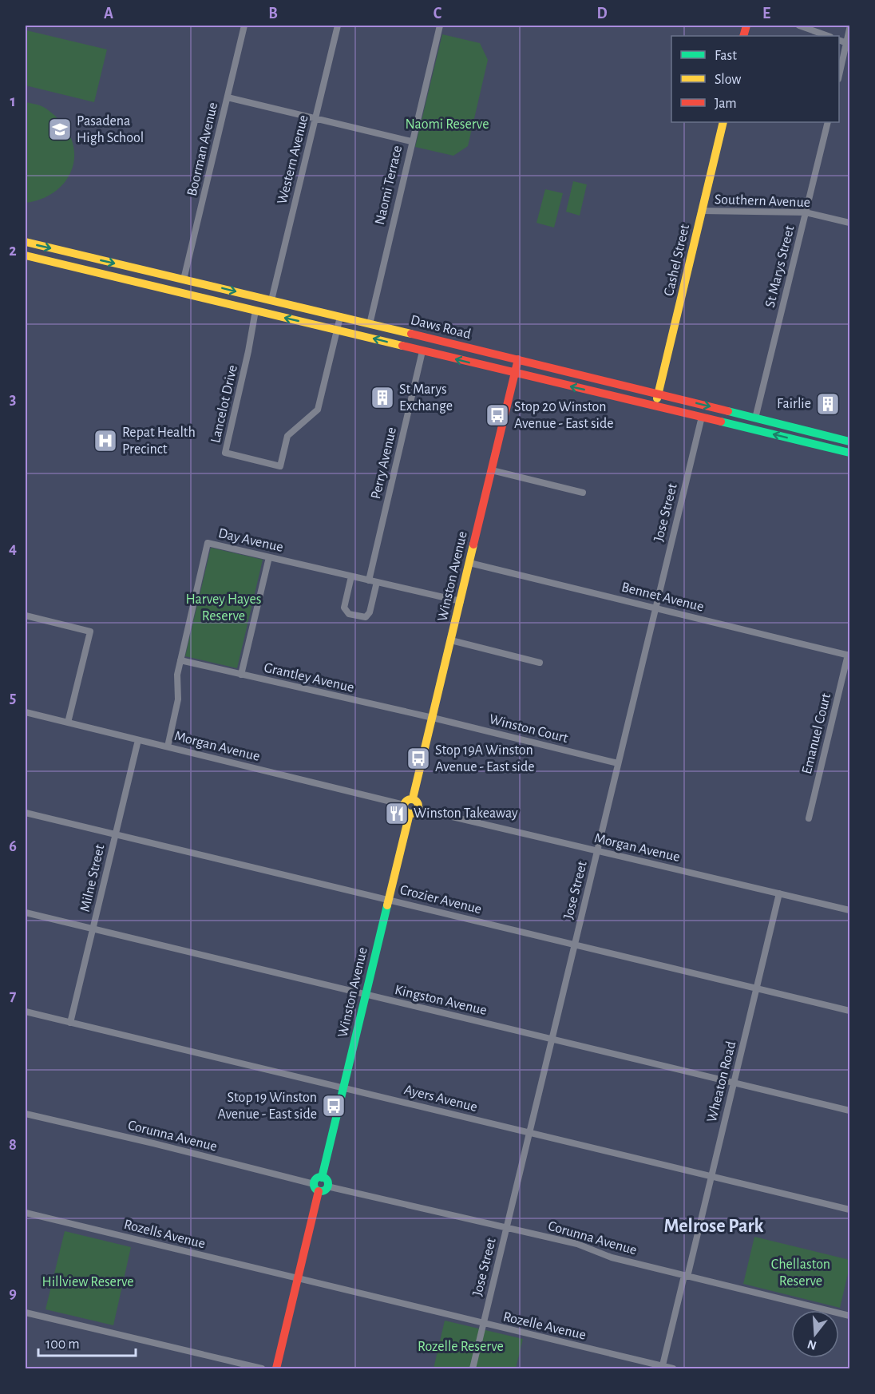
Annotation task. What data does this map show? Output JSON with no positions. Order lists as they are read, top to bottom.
{
  "streets": {
    "main road": ["Cashel Street", "Daws Road", "Winston Avenue"],
    "street": [
      "Boorman Avenue",
      "Western Avenue",
      "Naomi Terrace",
      "Southern Avenue",
      "St Marys Street",
      "Lancelot Drive",
      "Perry Avenue",
      "Jose Street",
      "Day Avenue",
      "Bennet Avenue",
      "Grantley Avenue",
      "Winston Court",
      "Emanuel Court",
      "Morgan Avenue",
      "Milne Street",
      "Crozier Avenue",
      "Kingston Avenue",
      "Wheaton Road",
      "Ayers Avenue",
      "Corunna Avenue",
      "Rozells Avenue",
      "Rozelle Avenue"
    ]
  },
  "crossings": [
    ["Boorman Avenue", "Daws Road"],
    ["Western Avenue", "Daws Road"],
    ["Naomi Terrace", "Daws Road"],
    ["Southern Avenue", "Cashel Street"],
    ["Southern Avenue", "St Marys Street"],
    ["Cashel Street", "Daws Road"],
    ["St Marys Street", "Daws Road"],
    ["Daws Road", "Lancelot Drive"],
    ["Daws Road", "Perry Avenue"],
    ["Daws Road", "Jose Street"],
    ["Daws Road", "Winston Avenue"],
    ["Perry Avenue", "Day Avenue"],
    ["Jose Street", "Bennet Avenue"],
    ["Jose Street", "Winston Court"],
    ["Jose Street", "Morgan Avenue"],
    ["Jose Street", "Crozier Avenue"],
    ["Jose Street", "Kingston Avenue"],
    ["Jose Street", "Ayers Avenue"],
    ["Jose Street", "Corunna Avenue"],
    ["Jose Street", "Rozelle Avenue"],
    ["Day Avenue", "Winston Avenue"],
    ["Day Avenue", "Grantley Avenue"],
    ["Day Avenue", "Morgan Avenue"],
    ["Winston Avenue", "Bennet Avenue"],
    ["Winston Avenue", "Grantley Avenue"],
    ["Winston Avenue", "Winston Court"],
    ["Winston Avenue", "Morgan Avenue"],
    ["Winston Avenue", "Crozier Avenue"],
    ["Winston Avenue", "Kingston Avenue"],
    ["Winston Avenue", "Ayers Avenue"],
    ["Winston Avenue", "Corunna Avenue"],
    ["Bennet Avenue", "Emanuel Court"],
    ["Grantley Avenue", "Winston Court"],
    ["Morgan Avenue", "Milne Street"],
    ["Morgan Avenue", "Wheaton Road"],
    ["Milne Street", "Crozier Avenue"],
    ["Milne Street", "Kingston Avenue"],
    ["Milne Street", "Ayers Avenue"],
    ["Crozier Avenue", "Wheaton Road"],
    ["Kingston Avenue", "Wheaton Road"],
    ["Wheaton Road", "Ayers Avenue"],
    ["Wheaton Road", "Corunna Avenue"],
    ["Wheaton Road", "Rozelle Avenue"],
    ["Rozells Avenue", "Rozelle Avenue"]
  ],
  "districts": ["Melrose Park"],
  "parks": [
    "Naomi Reserve",
    "Harvey Hayes Reserve",
    "Chellaston Reserve",
    "Hillview Reserve",
    "Rozelle Reserve"
  ],
  "places": {
    "school or university": ["Pasadena High School"],
    "building": ["St Marys Exchange", "Fairlie"],
    "bus stop": ["Stop 20 Winston Avenue - East side", "Stop 19A Winston Avenue - East side", "Stop 19 Winston Avenue - East side"],
    "hospital": ["Repat Health Precinct"],
    "restaurant": ["Winston Takeaway"]
  },
  "legend": ["Fast", "Slow", "Jam"],
  "scale_bar": "100 m",
  "north": "bottom",
  "grid": {
    "columns": [
      "A",
      "B",
      "C",
      "D",
      "E"
    ],
    "rows": [
      "1",
      "2",
      "3",
      "4",
      "5",
      "6",
      "7",
      "8",
      "9"
    ]
  }
}
